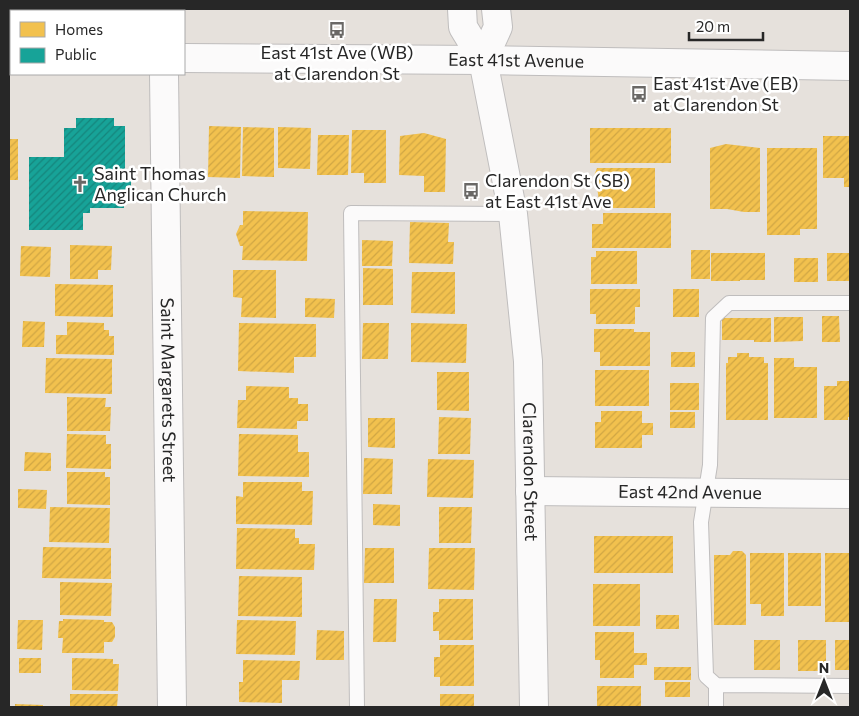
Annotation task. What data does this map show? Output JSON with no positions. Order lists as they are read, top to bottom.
{
  "streets": {
    "street": [
      "East 41st Avenue",
      "Saint Margarets Street",
      "Clarendon Street",
      "East 42nd Avenue"
    ]
  },
  "crossings": [
    ["East 41st Avenue", "Clarendon Street"],
    ["Clarendon Street", "East 42nd Avenue"]
  ],
  "places": {
    "bus stop": ["East 41st Ave (WB) at Clarendon St", "East 41st Ave (EB) at Clarendon St", "Clarendon St (SB) at East 41st Ave"],
    "church": ["Saint Thomas Anglican Church"]
  },
  "legend": ["Homes", "Public"],
  "scale_bar": "20 m",
  "north": "top"
}
